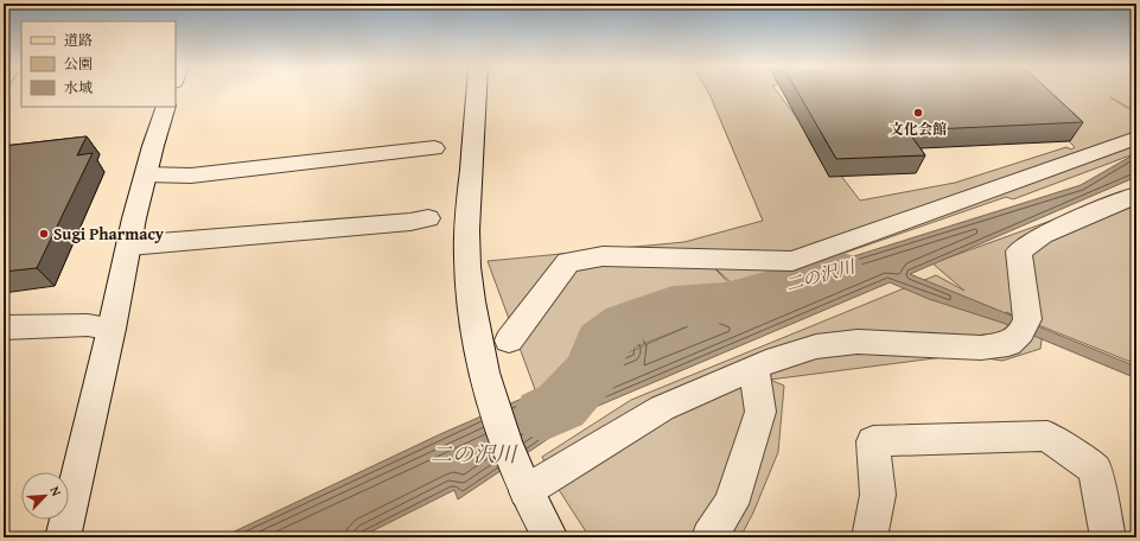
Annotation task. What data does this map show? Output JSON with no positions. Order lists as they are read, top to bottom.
{
  "water": ["二の沢川"],
  "places": ["文化会館", "Sugi Pharmacy"],
  "legend": ["道路", "公園", "水域"],
  "north": "top right"
}
